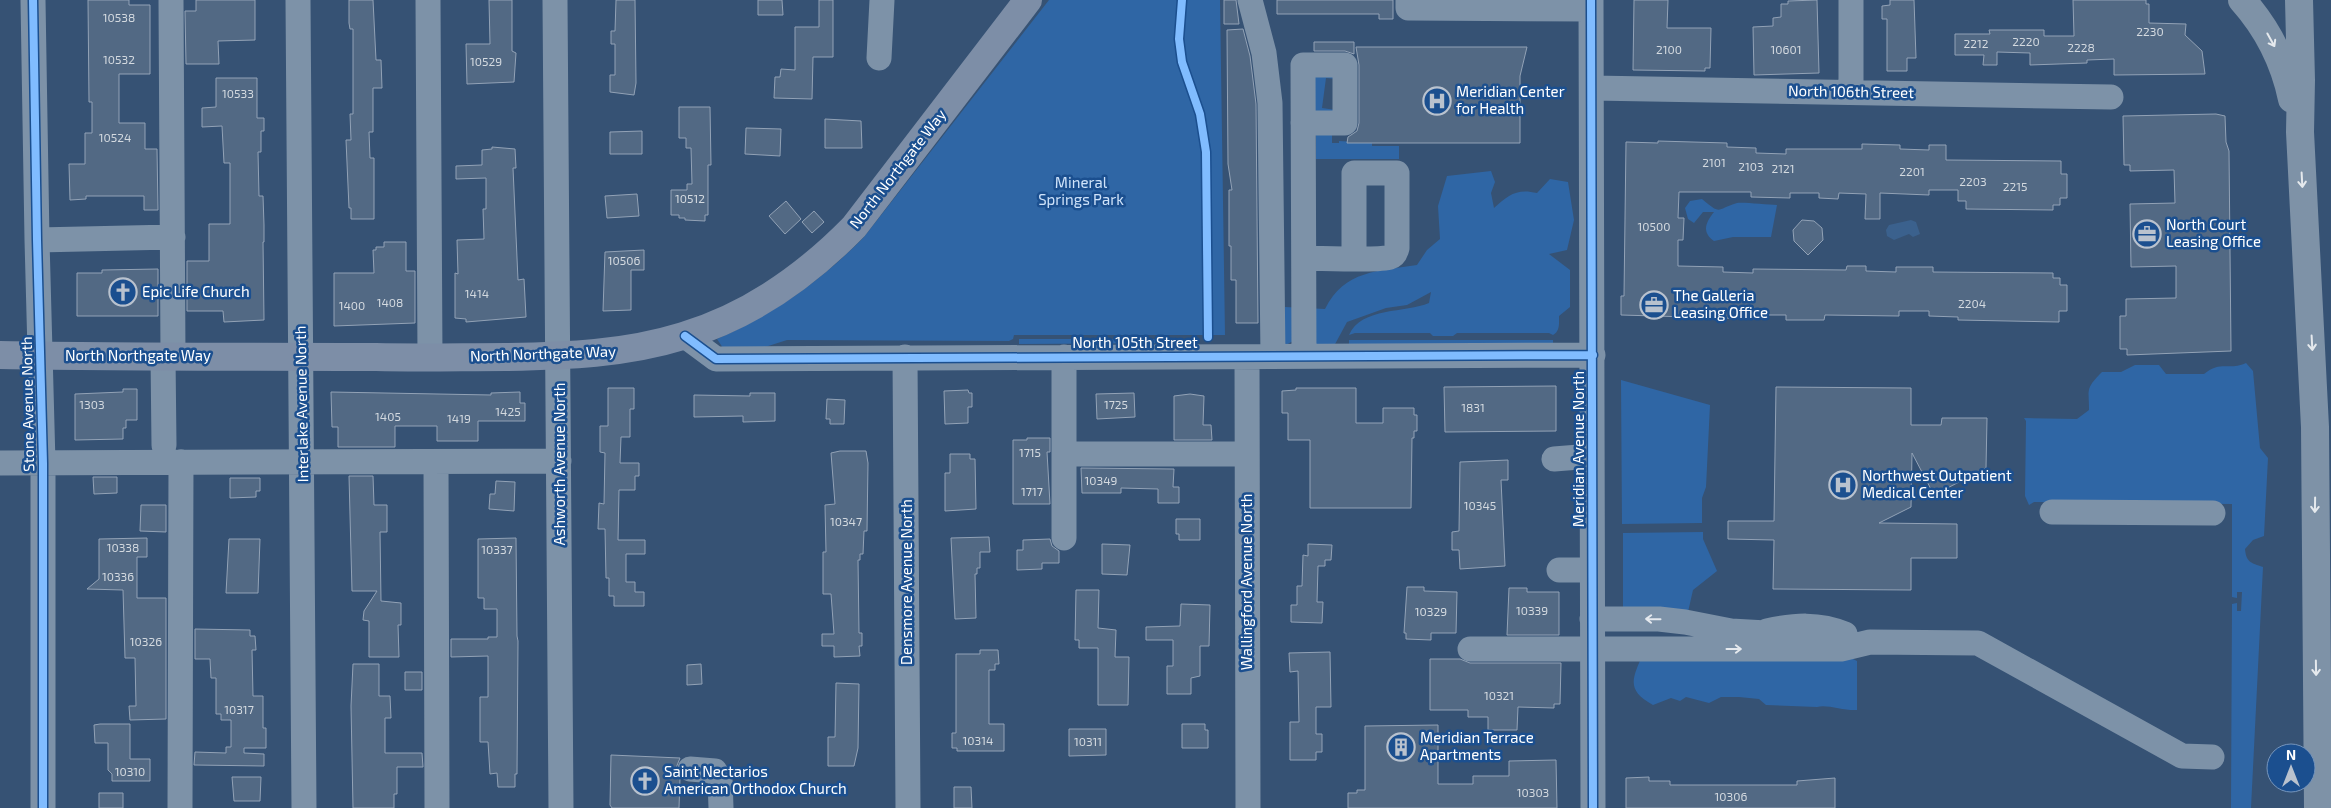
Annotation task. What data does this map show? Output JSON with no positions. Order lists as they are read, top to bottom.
{
  "streets": {
    "main road": ["North Northgate Way"],
    "street": [
      "North 106th Street",
      "North 105th Street",
      "Stone Avenue North",
      "Interlake Avenue North",
      "Meridian Avenue North",
      "Ashworth Avenue North",
      "Densmore Avenue North",
      "Wallingford Avenue North"
    ]
  },
  "crossings": [
    ["North 106th Street", "Meridian Avenue North"],
    ["North Northgate Way", "North 105th Street"],
    ["North Northgate Way", "Stone Avenue North"],
    ["North Northgate Way", "Interlake Avenue North"],
    ["North Northgate Way", "Ashworth Avenue North"],
    ["North 105th Street", "Meridian Avenue North"],
    ["North 105th Street", "Densmore Avenue North"],
    ["North 105th Street", "Wallingford Avenue North"]
  ],
  "parks": ["Mineral Springs Park"],
  "places": {
    "hospital": ["Meridian Center for Health", "Northwest Outpatient Medical Center"],
    "office": ["North Court Leasing Office", "The Galleria Leasing Office"],
    "church": ["Epic Life Church", "Saint Nectarios American Orthodox Church"],
    "building": ["Meridian Terrace Apartments"]
  },
  "house_numbers": [
    "10538",
    "2230",
    "2220",
    "2212",
    "2228",
    "2100",
    "10601",
    "10532",
    "10529",
    "10533",
    "10524",
    "2101",
    "2103",
    "2121",
    "2201",
    "2203",
    "2215",
    "10512",
    "10500",
    "10506",
    "1414",
    "1408",
    "2204",
    "1400",
    "1303",
    "1725",
    "1831",
    "1425",
    "1405",
    "1419",
    "1715",
    "10349",
    "1717",
    "10345",
    "10347",
    "10338",
    "10337",
    "10336",
    "10339",
    "10329",
    "10326",
    "10321",
    "10317",
    "10314",
    "10311",
    "10310",
    "10303",
    "10306"
  ],
  "north": "top"
}
